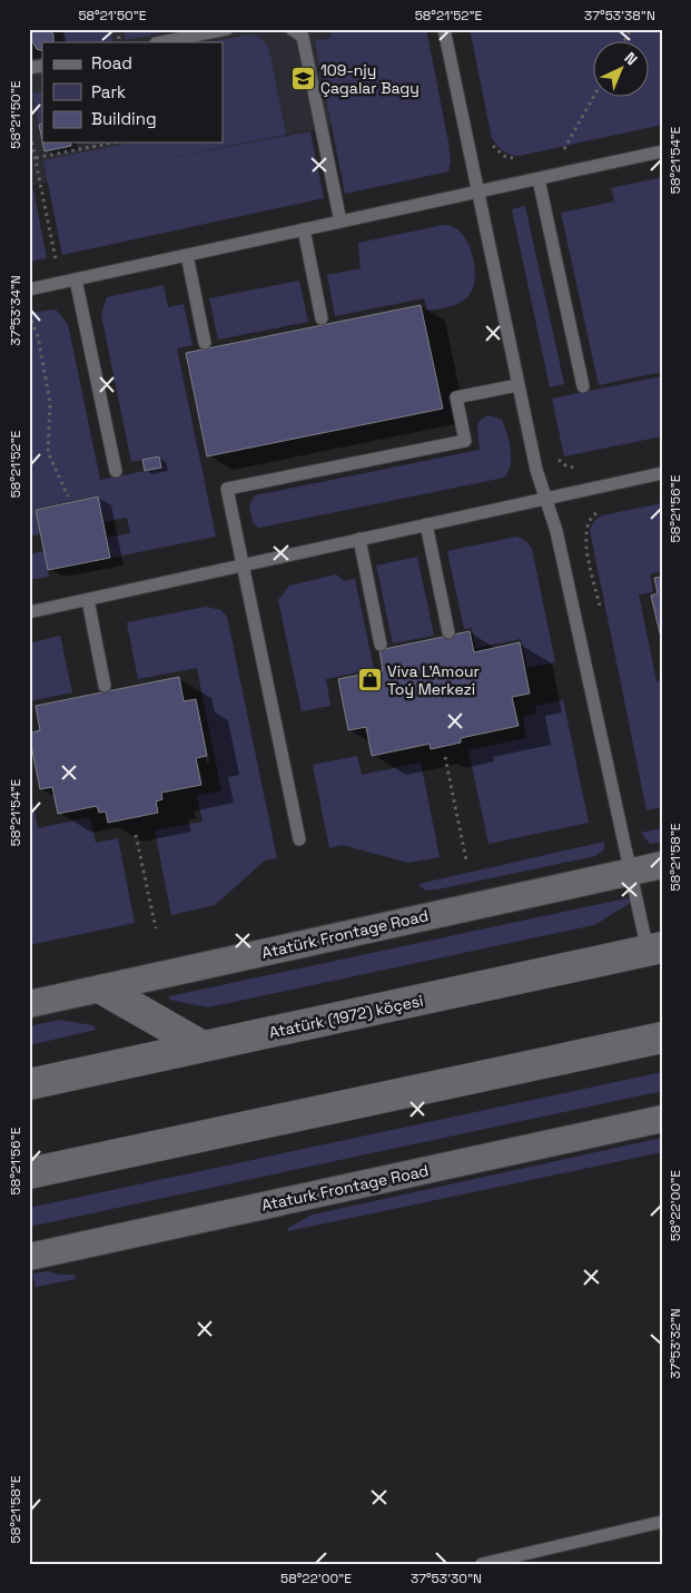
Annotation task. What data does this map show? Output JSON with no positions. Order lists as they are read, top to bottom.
{
  "streets": {
    "main road": ["Atatürk (1972) köçesi"],
    "street": ["Atatürk Frontage Road", "Ataturk Frontage Road"]
  },
  "places": {
    "school or university": ["109-njy Çagalar Bagy"],
    "shop": ["Viva L'Amour Toý Merkezi"]
  },
  "legend": ["Road", "Park", "Building"],
  "north": "top right",
  "coordinates": [
    "58°21'50\"E",
    "58°21'52\"E",
    "37°53'38\"N",
    "58°21'54\"E",
    "37°53'34\"N",
    "58°21'56\"E",
    "58°21'58\"E",
    "58°22'00\"E",
    "37°53'32\"N",
    "37°53'30\"N"
  ]
}
